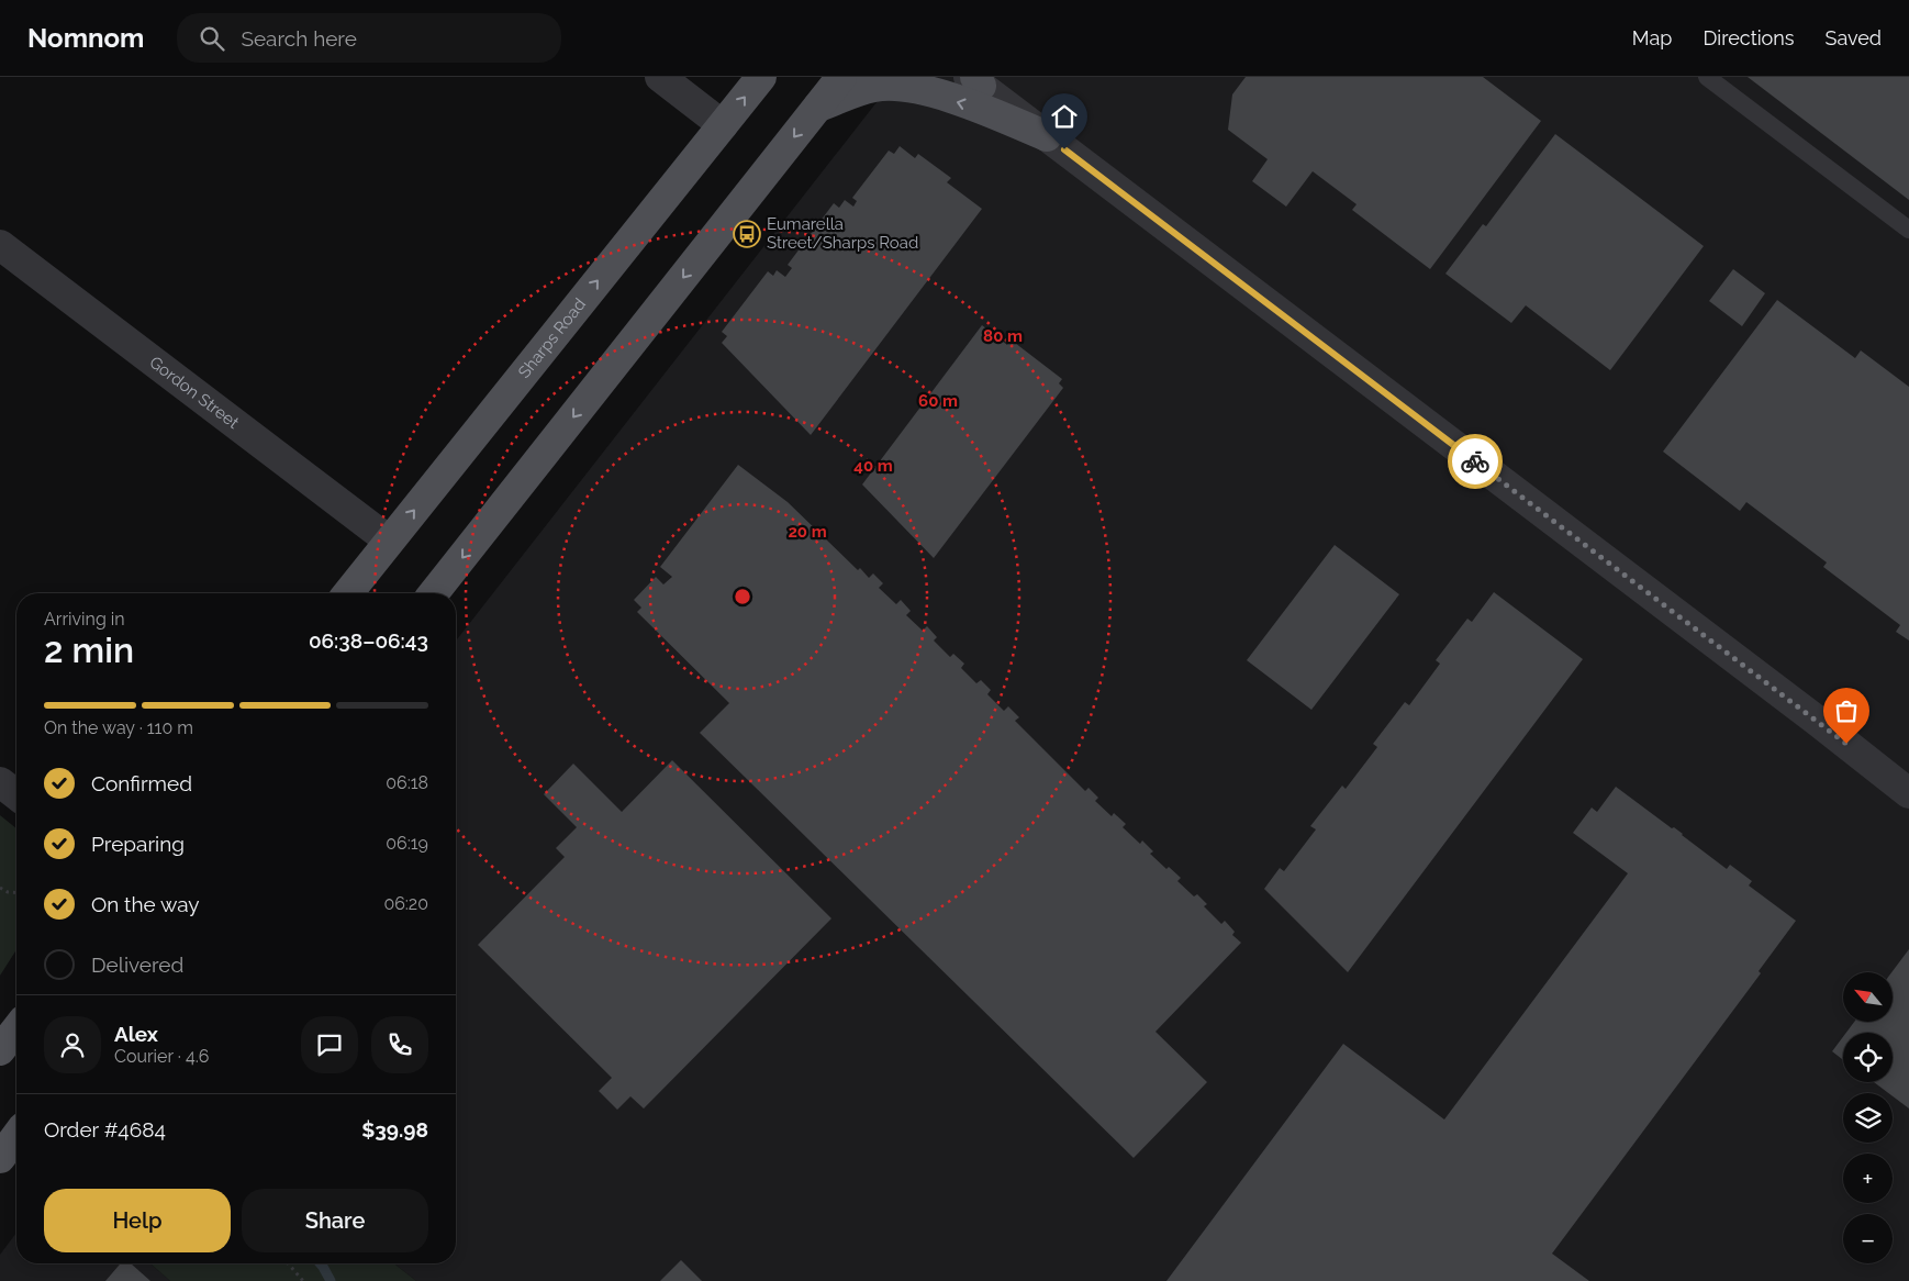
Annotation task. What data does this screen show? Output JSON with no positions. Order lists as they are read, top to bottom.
{
  "streets": {
    "main road": ["Sharps Road"],
    "street": ["Gordon Street"]
  },
  "crossings": [
    ["Sharps Road", "Gordon Street"]
  ],
  "places": {
    "bus stop": ["Eumarella Street/Sharps Road"]
  },
  "north": "top left",
  "page": {
    "header": "Nomnom",
    "search": "Search here",
    "nav": ["Map", "Directions", "Saved"],
    "heading": ["2 min", "Arriving in", "06:38–06:43"],
    "panel": [
      "Alex",
      "Courier · 4.6",
      "Order #4684",
      "$39.98"
    ],
    "bar": "On the way · 110 m",
    "list": [
      ["Confirmed", "06:18"],
      ["Preparing", "06:19"],
      ["On the way", "06:20"],
      "Delivered"
    ],
    "map_buttons": ["+", "−"],
    "buttons": ["Help", "Share"]
  },
  "rings": [
    "80 m",
    "60 m",
    "40 m",
    "20 m"
  ]
}
